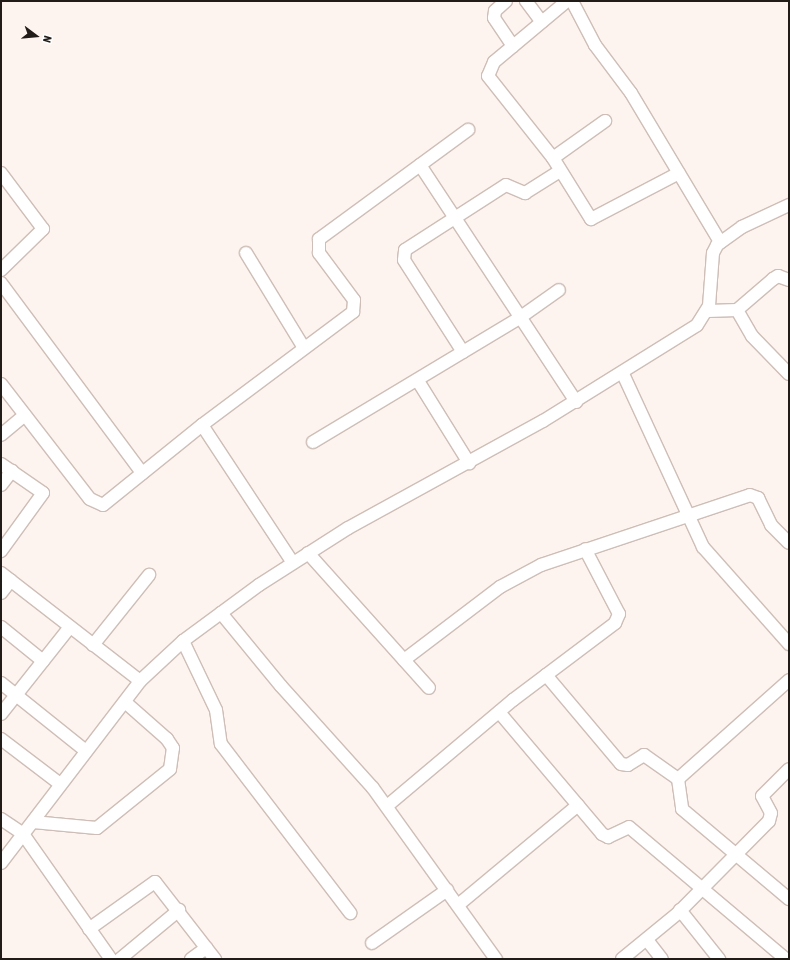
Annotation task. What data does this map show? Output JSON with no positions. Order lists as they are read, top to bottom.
{
  "north": "right"
}
